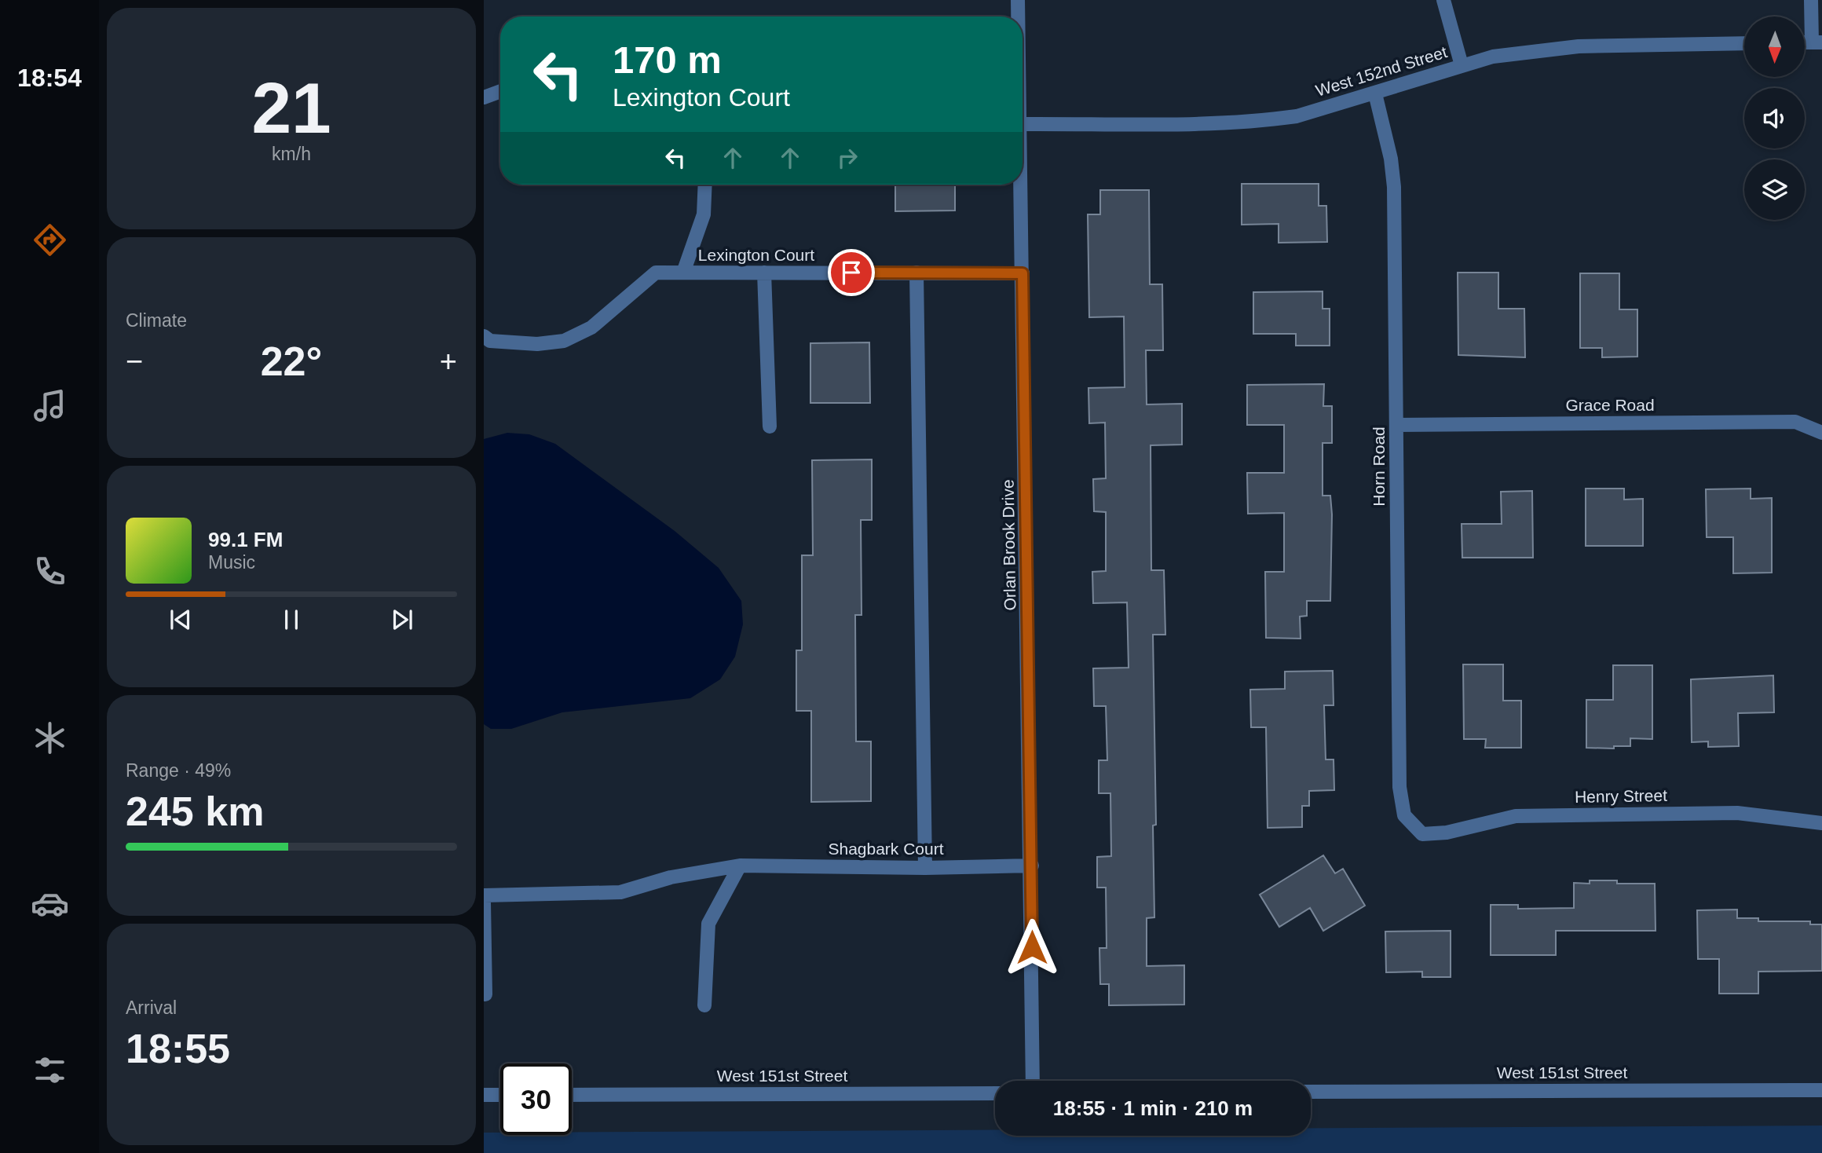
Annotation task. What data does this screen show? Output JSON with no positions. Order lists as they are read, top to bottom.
{
  "streets": {
    "street": [
      "West 152nd Street",
      "Lexington Court",
      "Grace Road",
      "Horn Road",
      "Orlan Brook Drive",
      "Henry Street",
      "Shagbark Court",
      "West 151st Street"
    ]
  },
  "crossings": [
    ["West 152nd Street", "Horn Road"],
    ["Lexington Court", "Orlan Brook Drive"],
    ["Grace Road", "Horn Road"],
    ["Horn Road", "Henry Street"],
    ["Orlan Brook Drive", "Shagbark Court"]
  ],
  "north": "bottom",
  "page": {
    "tabs": "18:54",
    "tile": [
      ["21", "km/h"],
      "Climate",
      ["Range · 49%", "245 km"],
      ["Arrival", "18:55"]
    ],
    "turn": ["170 m", "Lexington Court"],
    "heat": ["−", "22°", "+"],
    "song": ["99.1 FM", "Music"],
    "limit": "30",
    "trip": "18:55 · 1 min · 210 m"
  }
}
